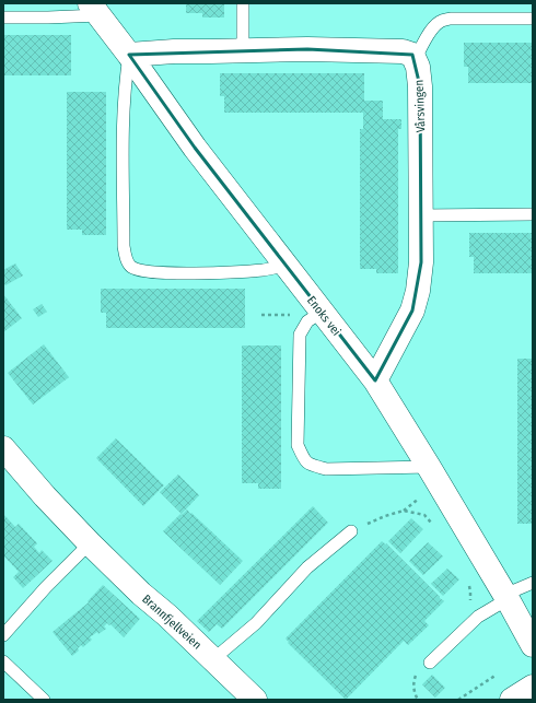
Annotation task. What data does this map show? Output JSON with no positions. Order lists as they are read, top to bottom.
{
  "streets": {
    "street": ["Vårsvingen", "Enoks vei", "Brannfjellveien"]
  },
  "crossings": [
    ["Vårsvingen", "Enoks vei"]
  ]
}
